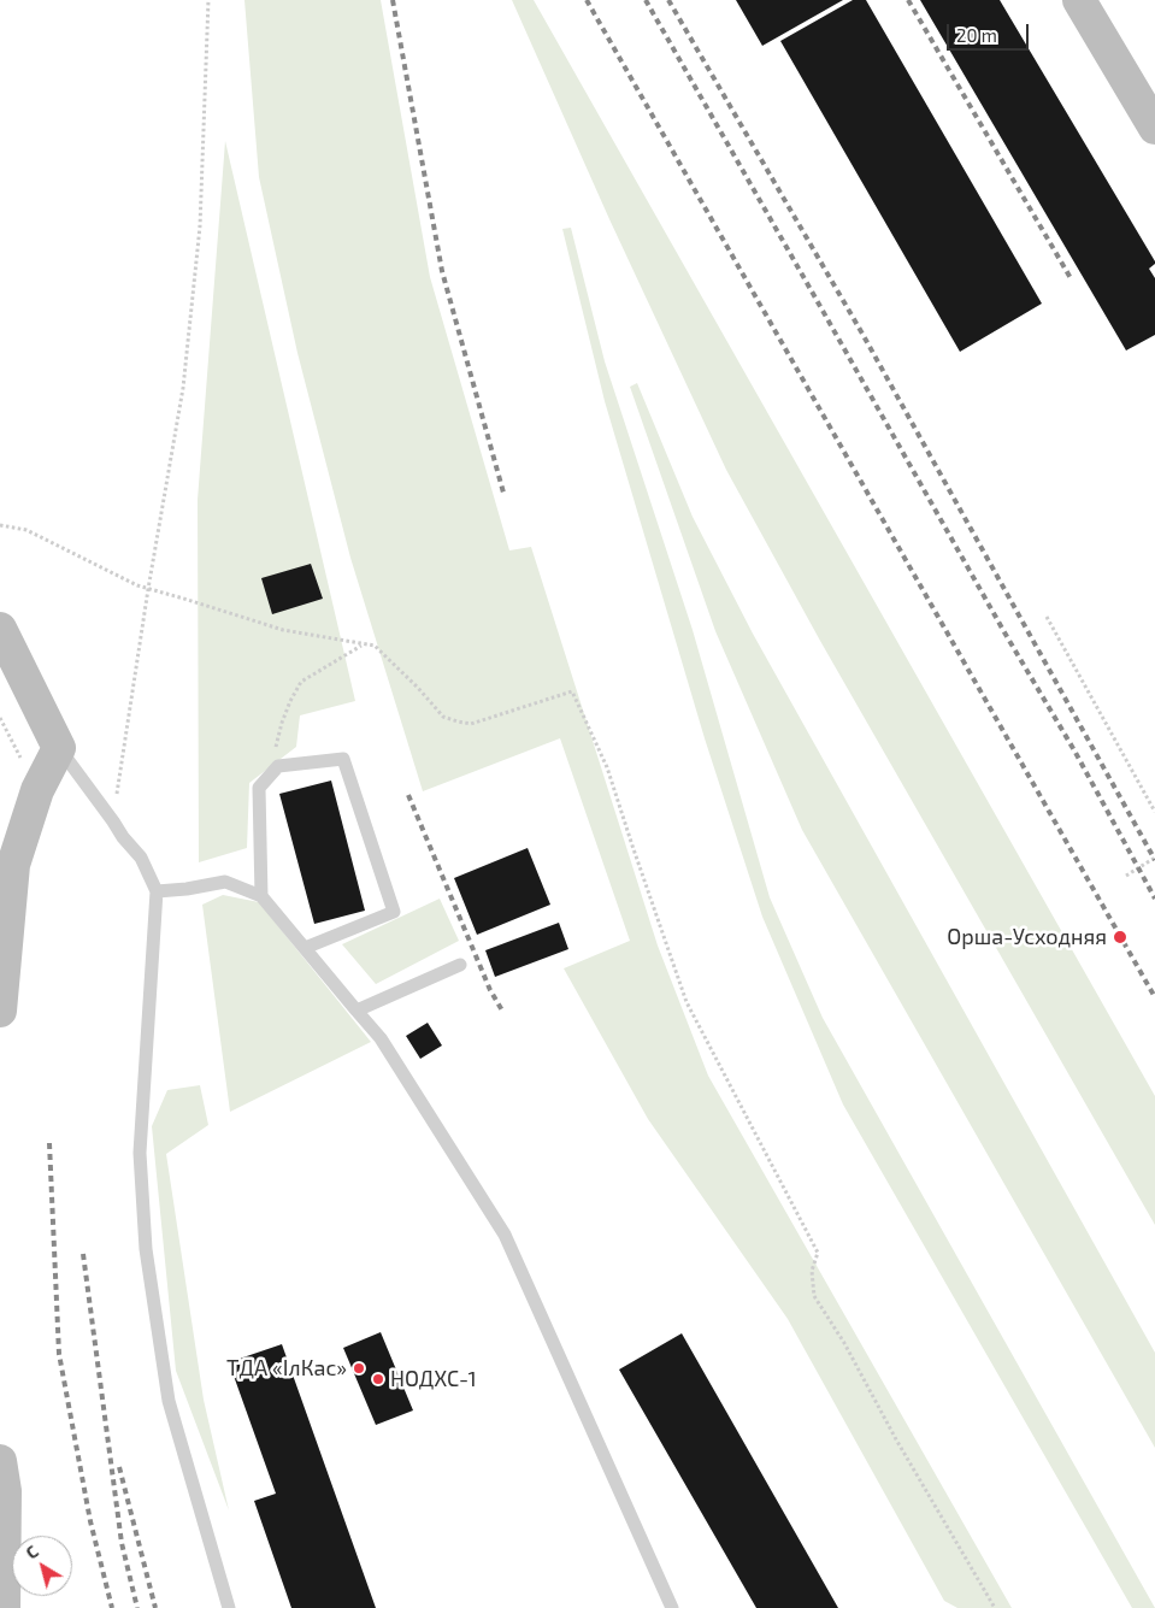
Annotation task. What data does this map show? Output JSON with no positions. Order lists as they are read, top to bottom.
{
  "places": ["Орша-Усходняя", "ТДА «ІлКас»", "НОДХС-1"],
  "scale_bar": "20 m",
  "north": "top left"
}
